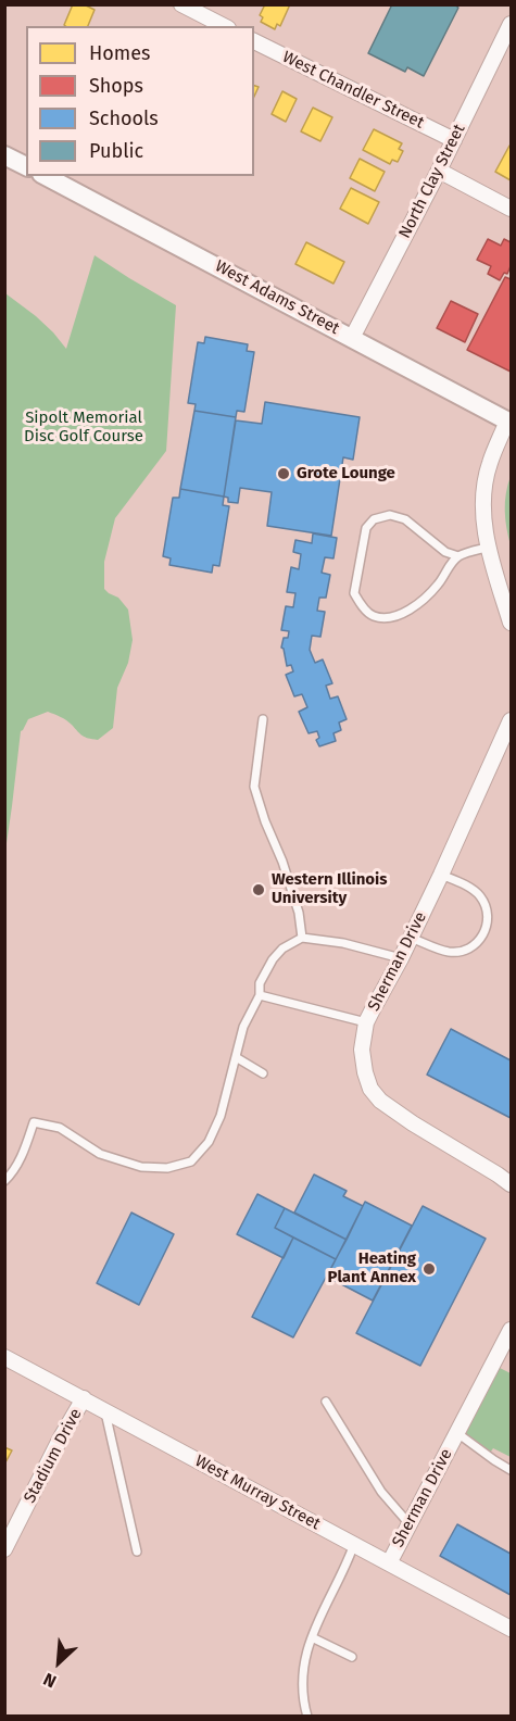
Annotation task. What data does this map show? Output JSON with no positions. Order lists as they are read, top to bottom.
{
  "streets": {
    "street": [
      "West Chandler Street",
      "North Clay Street",
      "West Adams Street",
      "Sherman Drive",
      "Stadium Drive",
      "West Murray Street"
    ]
  },
  "crossings": [
    ["West Chandler Street", "North Clay Street"],
    ["North Clay Street", "West Adams Street"],
    ["Sherman Drive", "West Murray Street"],
    ["Stadium Drive", "West Murray Street"]
  ],
  "parks": ["Sipolt Memorial Disc Golf Course"],
  "places": ["Grote Lounge", "Western Illinois University", "Heating Plant Annex"],
  "legend": [
    "Homes",
    "Shops",
    "Schools",
    "Public"
  ],
  "north": "bottom left"
}
